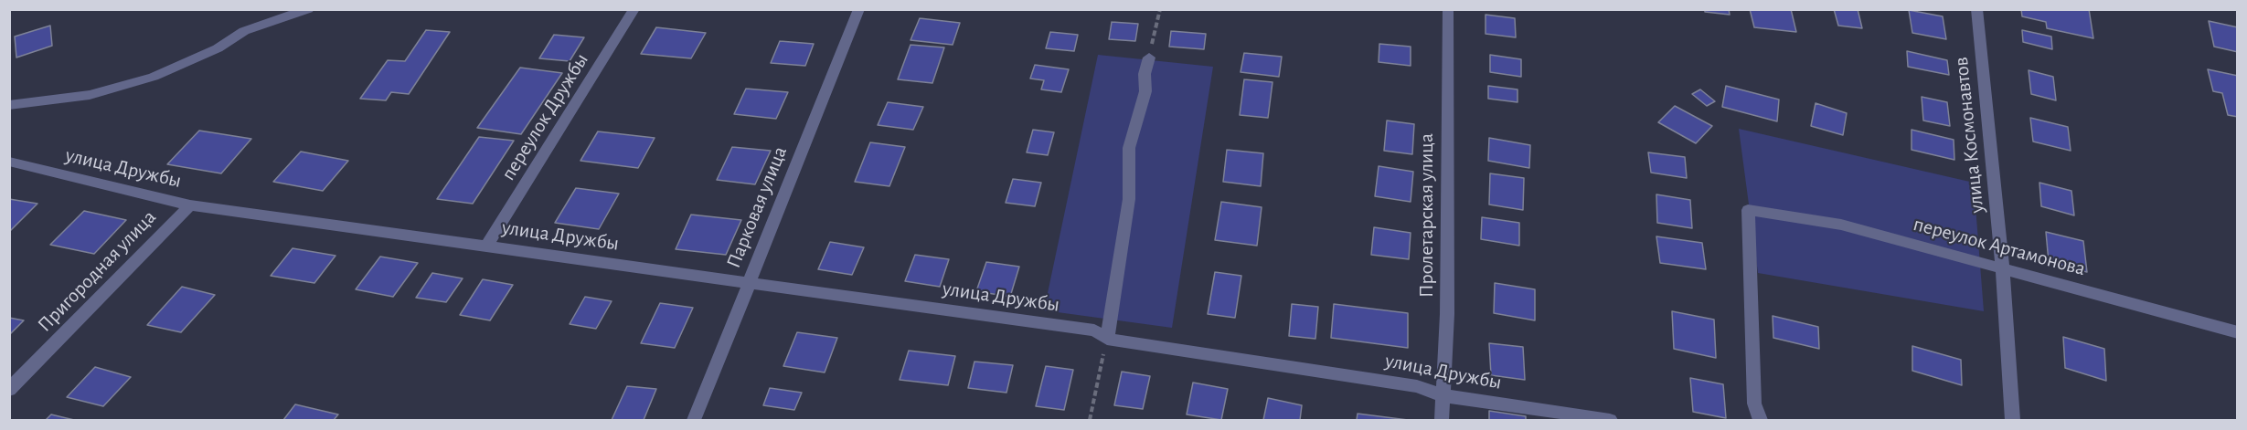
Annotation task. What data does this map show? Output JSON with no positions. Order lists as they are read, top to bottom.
{
  "streets": {
    "street": [
      "переулок Дружбы",
      "улица Космонавтов",
      "улица Дружбы",
      "Парковая улица",
      "Пролетарская улица",
      "переулок Артамонова",
      "Пригородная улица"
    ]
  },
  "crossings": [
    ["переулок Дружбы", "улица Дружбы"],
    ["улица Космонавтов", "переулок Артамонова"],
    ["улица Дружбы", "Парковая улица"],
    ["улица Дружбы", "Пролетарская улица"],
    ["улица Дружбы", "Пригородная улица"]
  ]
}
